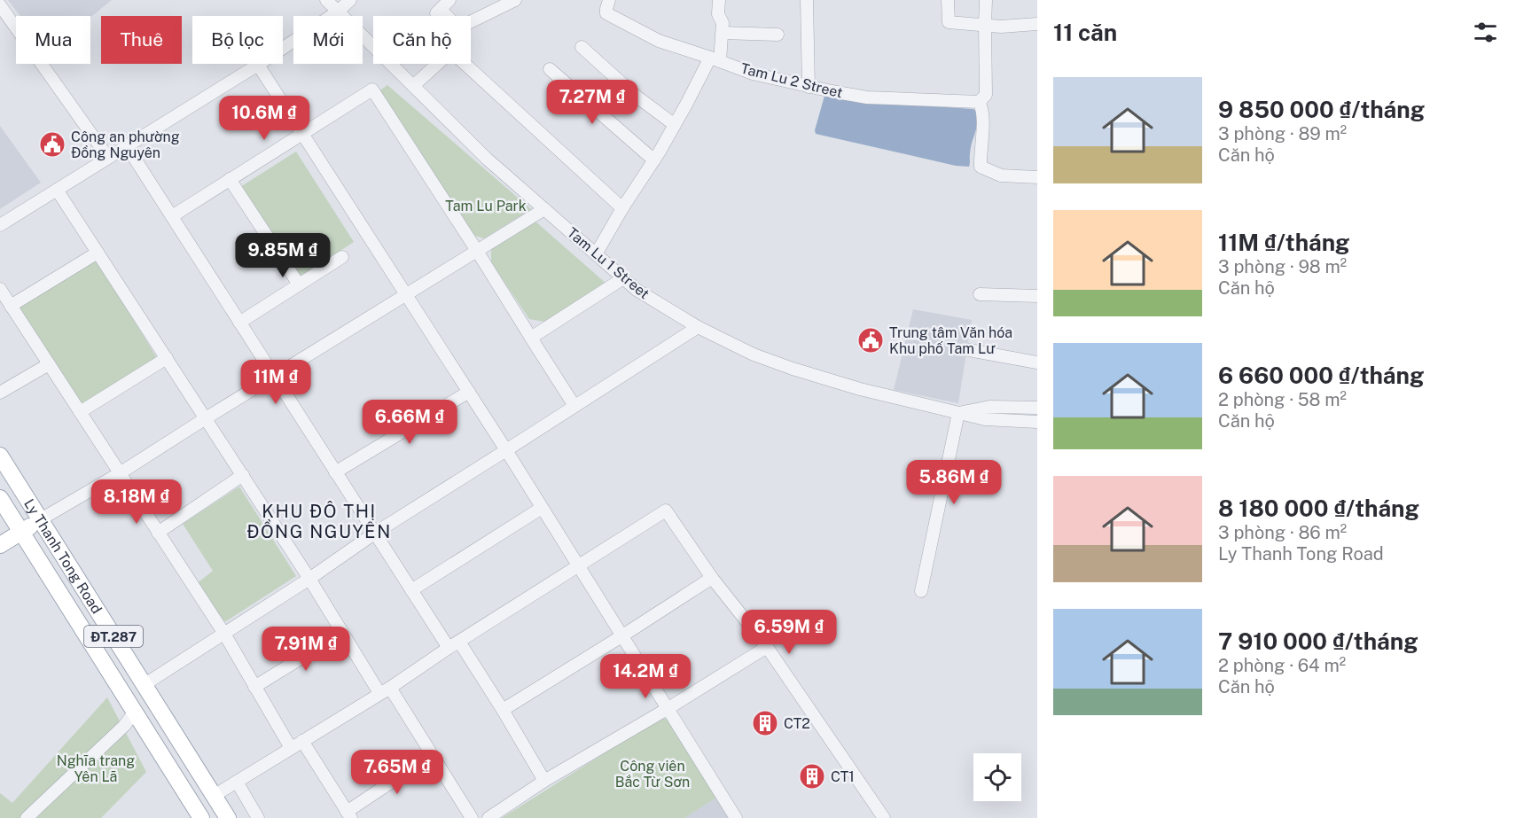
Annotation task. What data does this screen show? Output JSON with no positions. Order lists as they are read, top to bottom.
{
  "streets": {
    "main road": ["Ly Thanh Tong Road", "ĐT.287"],
    "street": ["Tam Lu 2 Street", "Tam Lu 1 Street"]
  },
  "districts": ["KHU ĐÔ THỊ ĐỒNG NGUYÊN"],
  "parks": ["Tam Lu Park", "Nghĩa trang Yên Lã", "Công viên Bắc Từ Sơn"],
  "places": {
    "public building": ["Công an phường Đồng Nguyên", "Trung tâm Văn hóa Khu phố Tam Lư"],
    "building": ["CT2", "CT1"]
  },
  "page": {
    "heading": "11 căn",
    "chip": [
      "Mua",
      "Thuê",
      "Bộ lọc",
      "Mới",
      "Căn hộ"
    ],
    "list": [
      {
        "name": "9 850 000 ₫/tháng",
        "note": "3 phòng · 89 m² · Căn hộ"
      },
      {
        "name": "11M ₫/tháng",
        "note": "3 phòng · 98 m² · Căn hộ"
      },
      {
        "name": "6 660 000 ₫/tháng",
        "note": "2 phòng · 58 m² · Căn hộ"
      },
      {
        "name": "8 180 000 ₫/tháng",
        "note": "3 phòng · 86 m² · Ly Thanh Tong Road"
      },
      {
        "name": "7 910 000 ₫/tháng",
        "note": "2 phòng · 64 m² · Căn hộ"
      }
    ],
    "price": [
      "7.27M ₫",
      "10.6M ₫",
      "9.85M ₫",
      "11M ₫",
      "6.66M ₫",
      "5.86M ₫",
      "8.18M ₫",
      "6.59M ₫",
      "7.91M ₫",
      "14.2M ₫",
      "7.65M ₫"
    ]
  }
}
